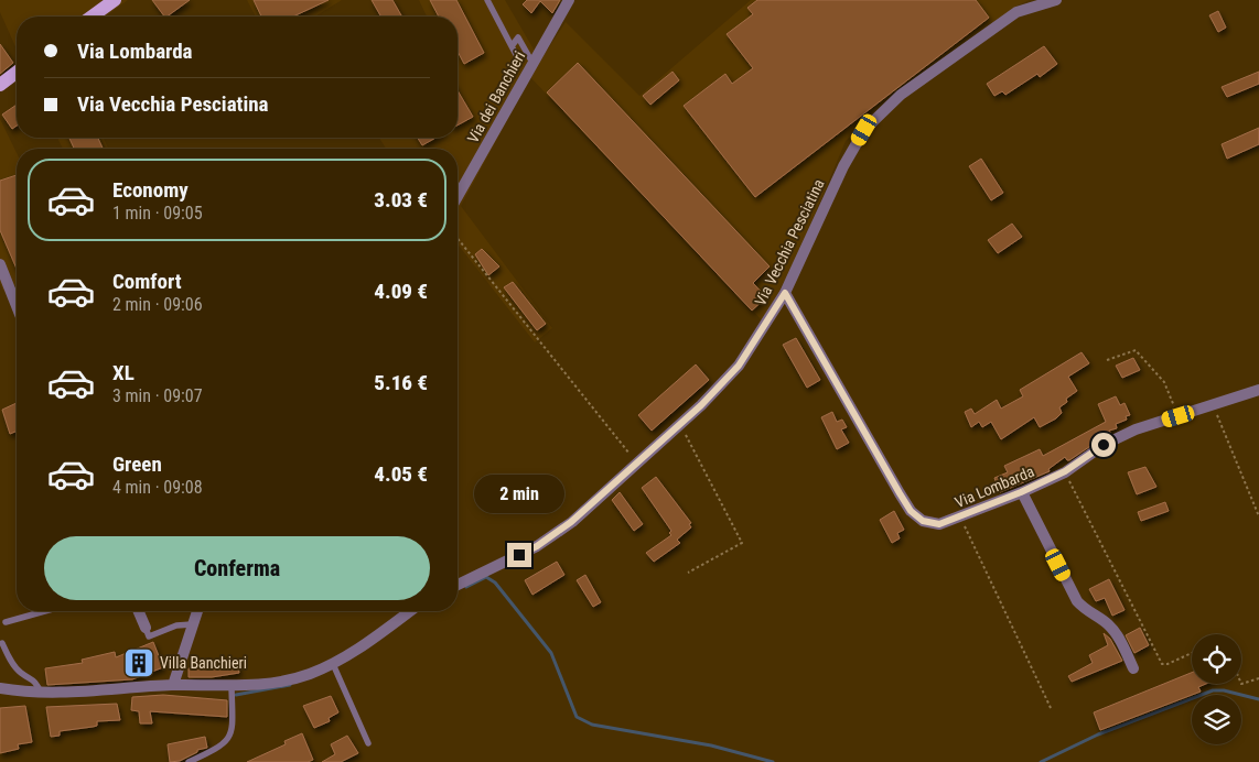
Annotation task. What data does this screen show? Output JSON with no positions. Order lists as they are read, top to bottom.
{
  "streets": {
    "street": ["Via dei Banchieri", "Via Vecchia Pesciatina", "Via Lombarda"]
  },
  "crossings": [
    ["Via Vecchia Pesciatina", "Via Lombarda"]
  ],
  "places": {
    "building": ["Villa Banchieri"]
  },
  "page": {
    "banner": ["Via Lombarda", "Via Vecchia Pesciatina"],
    "list": [
      {
        "name": "Economy",
        "note": "1 min · 09:05",
        "value": "3.03 €"
      },
      {
        "name": "Comfort",
        "note": "2 min · 09:06",
        "value": "4.09 €"
      },
      {
        "name": "XL",
        "note": "3 min · 09:07",
        "value": "5.16 €"
      },
      {
        "name": "Green",
        "note": "4 min · 09:08",
        "value": "4.05 €"
      }
    ],
    "bubble": "2 min",
    "buttons": "Conferma"
  }
}
